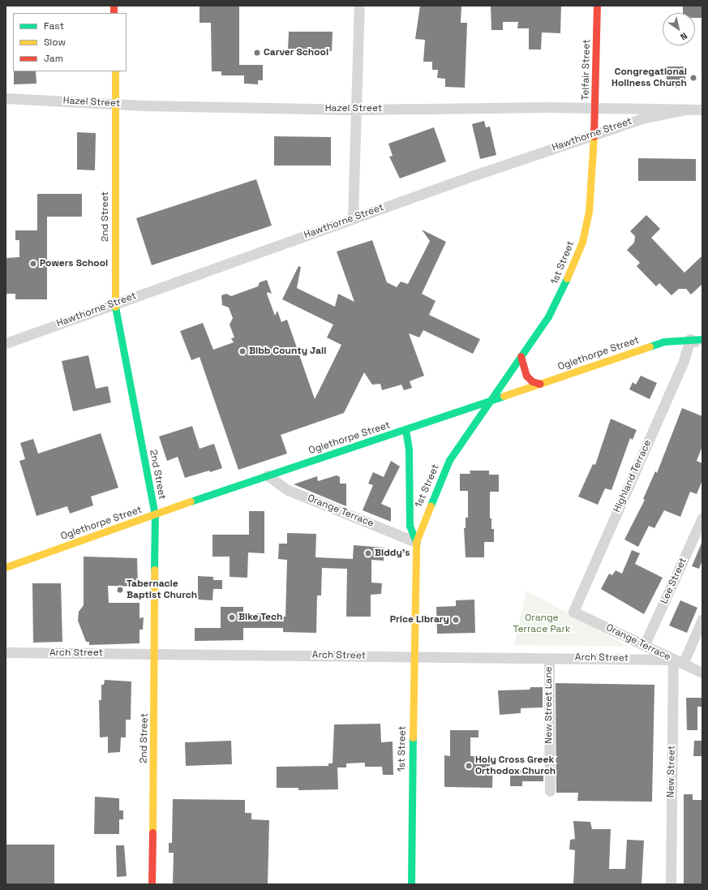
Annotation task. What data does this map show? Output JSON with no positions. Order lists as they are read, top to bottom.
{
  "streets": {
    "street": [
      "Telfair Street",
      "Hazel Street",
      "Hawthorne Street",
      "2nd Street",
      "1st Street",
      "Oglethorpe Street",
      "Highland Terrace",
      "Orange Terrace",
      "Lee Street",
      "Arch Street",
      "New Street Lane",
      "New Street"
    ]
  },
  "crossings": [
    ["Telfair Street", "Hazel Street"],
    ["Telfair Street", "Hawthorne Street"],
    ["Telfair Street", "1st Street"],
    ["Hazel Street", "Hawthorne Street"],
    ["Hazel Street", "2nd Street"],
    ["Hawthorne Street", "2nd Street"],
    ["Hawthorne Street", "1st Street"],
    ["2nd Street", "Oglethorpe Street"],
    ["2nd Street", "Arch Street"],
    ["1st Street", "Oglethorpe Street"],
    ["1st Street", "Orange Terrace"],
    ["1st Street", "Arch Street"],
    ["Oglethorpe Street", "Highland Terrace"],
    ["Oglethorpe Street", "Orange Terrace"],
    ["Highland Terrace", "Orange Terrace"],
    ["Orange Terrace", "Lee Street"],
    ["Orange Terrace", "Arch Street"],
    ["Orange Terrace", "New Street"],
    ["Arch Street", "New Street Lane"],
    ["Arch Street", "New Street"]
  ],
  "parks": ["Orange Terrace Park"],
  "places": [
    "Carver School",
    "Congregational Holiness Church",
    "Powers School",
    "Bibb County Jail",
    "Biddy's",
    "Tabernacle Baptist Church",
    "Bike Tech",
    "Price Library",
    "Holy Cross Greek Orthodox Church"
  ],
  "legend": ["Fast", "Slow", "Jam"],
  "north": "bottom right"
}
